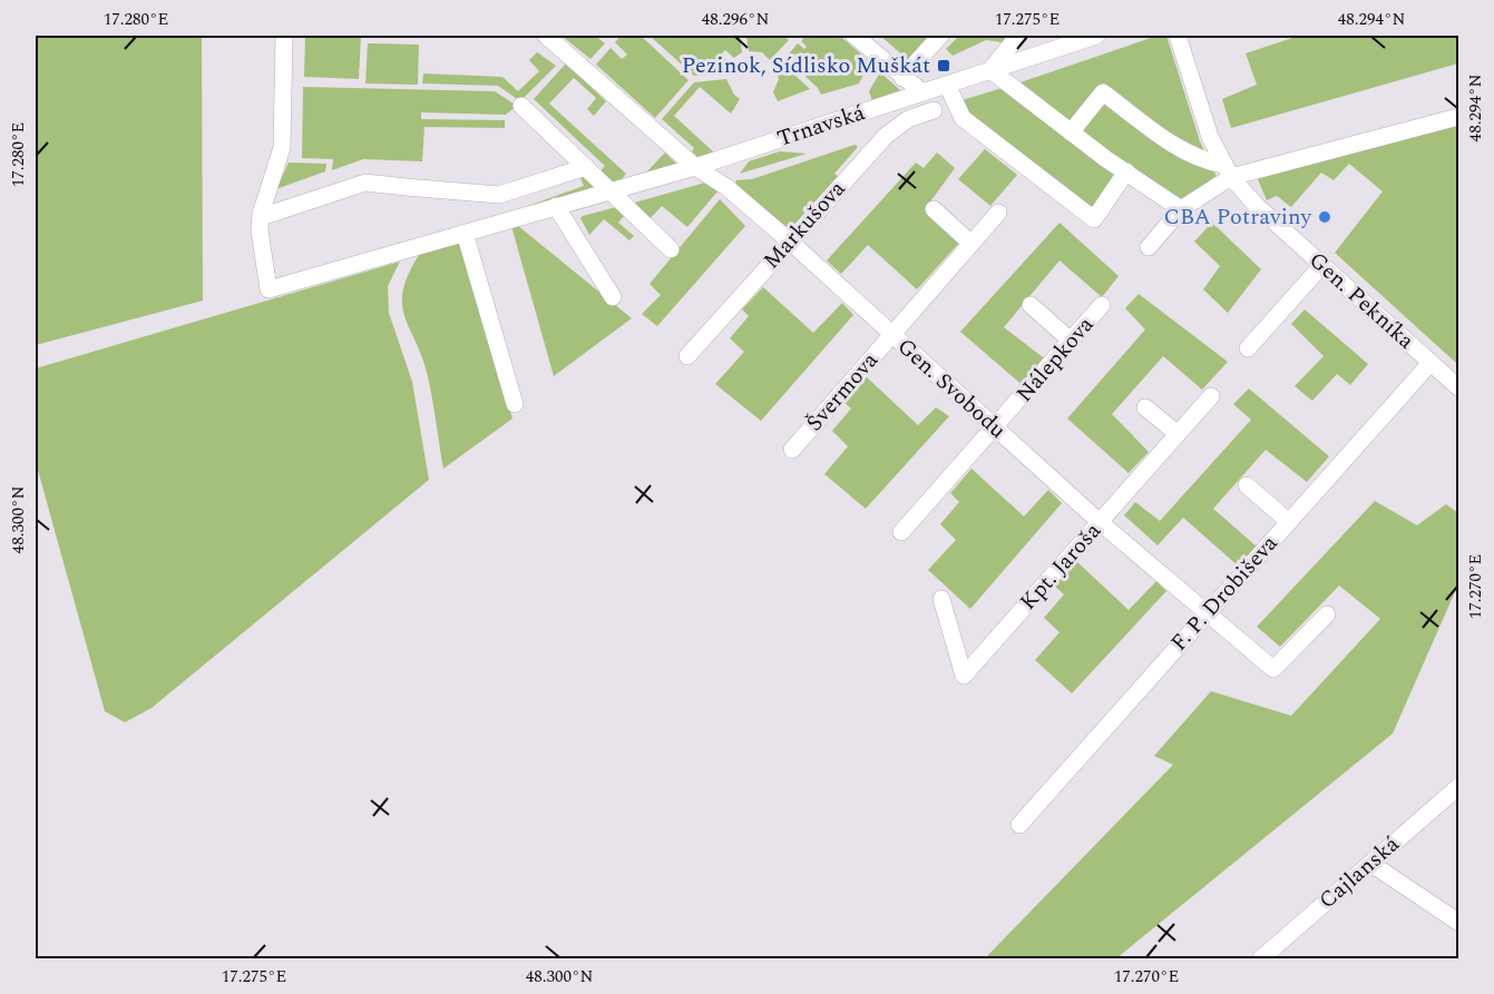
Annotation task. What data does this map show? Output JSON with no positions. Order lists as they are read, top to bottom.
{
  "streets": {
    "street": [
      "Trnavská",
      "Markušova",
      "Gen. Pekníka",
      "Nálepkova",
      "Gen. Svobodu",
      "Švermova",
      "Kpt. Jaroša",
      "F. P. Drobiševa",
      "Cajlanská"
    ]
  },
  "crossings": [
    ["Trnavská", "Gen. Svobodu"],
    ["Markušova", "Gen. Svobodu"],
    ["Gen. Pekníka", "F. P. Drobiševa"],
    ["Nálepkova", "Gen. Svobodu"],
    ["Gen. Svobodu", "Švermova"],
    ["Gen. Svobodu", "Kpt. Jaroša"],
    ["Gen. Svobodu", "F. P. Drobiševa"]
  ],
  "places": {
    "transit": ["Pezinok, Sídlisko Muškát"],
    "other": ["CBA Potraviny"]
  },
  "coordinates": [
    "17.280°E",
    "48.296°N",
    "17.275°E",
    "48.294°N",
    "48.300°N",
    "17.270°E"
  ]
}
